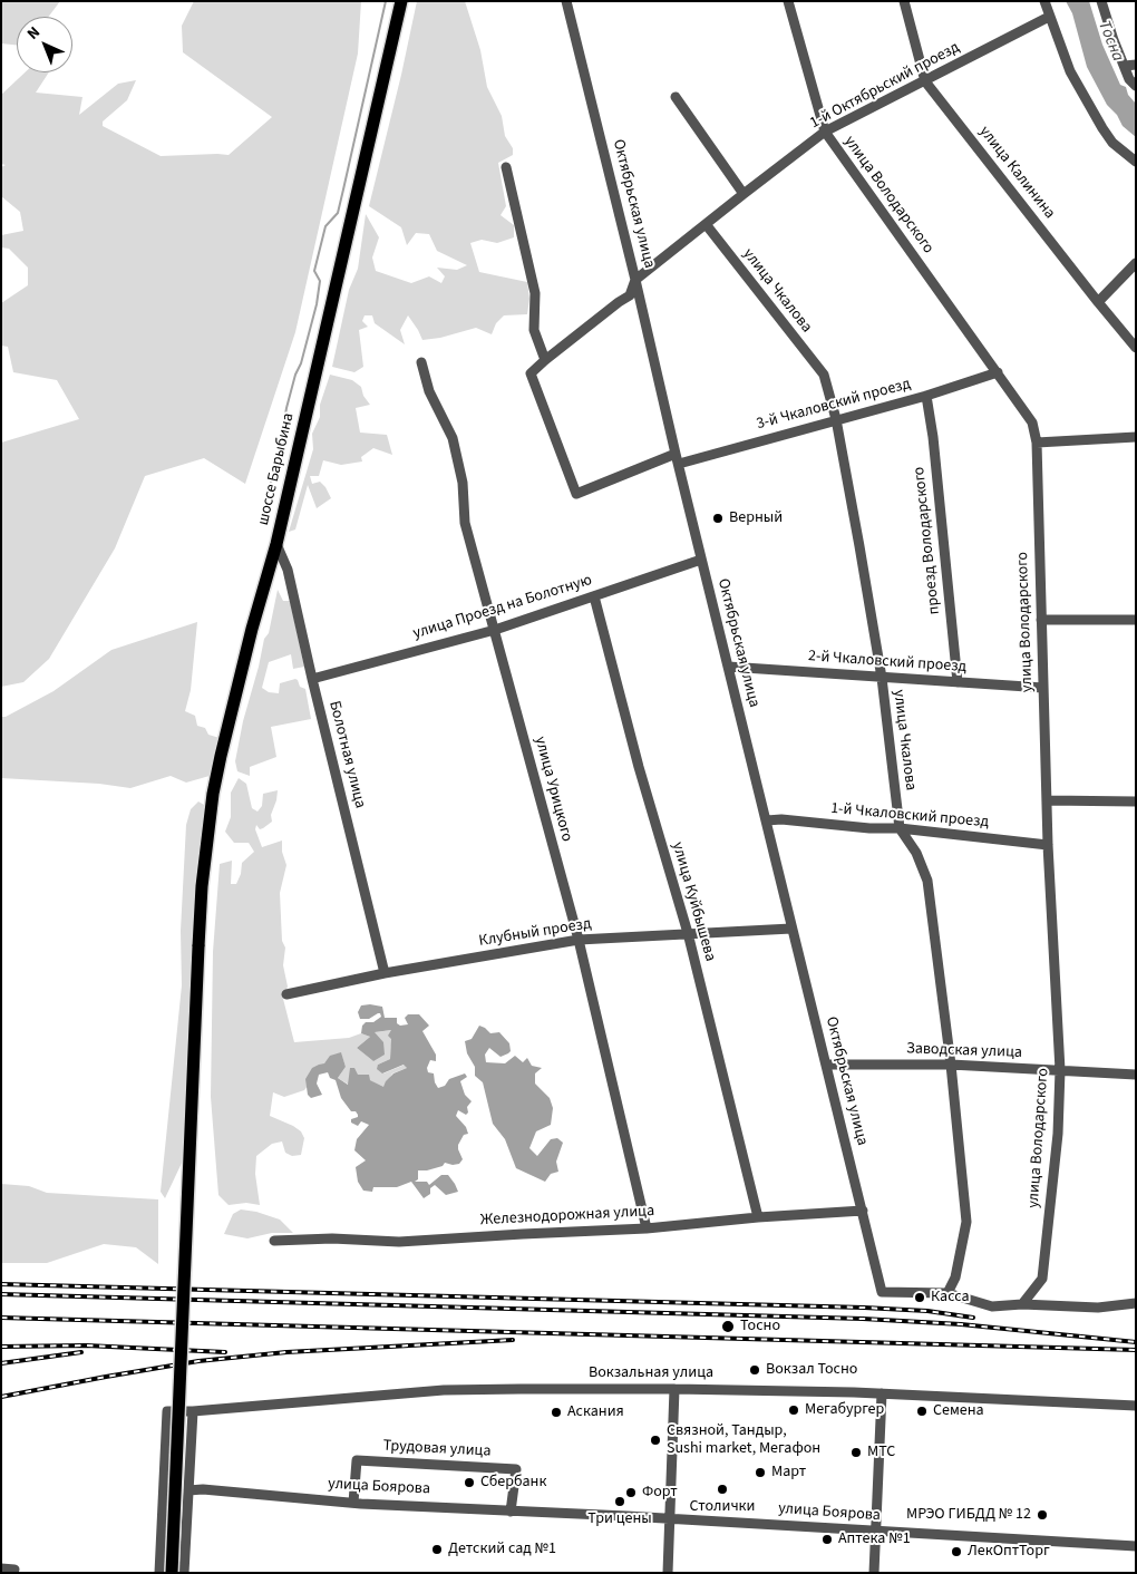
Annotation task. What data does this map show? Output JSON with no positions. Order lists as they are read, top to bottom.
{
  "streets": {
    "main road": ["шоссе Барыбина"],
    "street": [
      "1-й Октябрьский проезд",
      "улица Калинина",
      "улица Володарского",
      "Октябрьская улица",
      "улица Чкалова",
      "3-й Чкаловский проезд",
      "проезд Володарского",
      "улица Проезд на Болотную",
      "2-й Чкаловский проезд",
      "Болотная улица",
      "улица Урицкого",
      "1-й Чкаловский проезд",
      "улица Куйбышева",
      "Клубный проезд",
      "Заводская улица",
      "Железнодорожная улица",
      "Вокзальная улица",
      "Трудовая улица",
      "улица Боярова"
    ]
  },
  "crossings": [
    ["1-й Октябрьский проезд", "улица Калинина"],
    ["1-й Октябрьский проезд", "улица Володарского"],
    ["1-й Октябрьский проезд", "Октябрьская улица"],
    ["1-й Октябрьский проезд", "улица Чкалова"],
    ["улица Володарского", "3-й Чкаловский проезд"],
    ["улица Володарского", "2-й Чкаловский проезд"],
    ["улица Володарского", "1-й Чкаловский проезд"],
    ["улица Володарского", "Заводская улица"],
    ["Октябрьская улица", "улица Чкалова"],
    ["Октябрьская улица", "3-й Чкаловский проезд"],
    ["Октябрьская улица", "улица Проезд на Болотную"],
    ["Октябрьская улица", "2-й Чкаловский проезд"],
    ["Октябрьская улица", "1-й Чкаловский проезд"],
    ["Октябрьская улица", "Клубный проезд"],
    ["Октябрьская улица", "Заводская улица"],
    ["Октябрьская улица", "Железнодорожная улица"],
    ["улица Чкалова", "3-й Чкаловский проезд"],
    ["улица Чкалова", "2-й Чкаловский проезд"],
    ["улица Чкалова", "1-й Чкаловский проезд"],
    ["улица Чкалова", "Заводская улица"],
    ["3-й Чкаловский проезд", "проезд Володарского"],
    ["шоссе Барыбина", "Болотная улица"],
    ["проезд Володарского", "2-й Чкаловский проезд"],
    ["улица Проезд на Болотную", "Болотная улица"],
    ["улица Проезд на Болотную", "улица Урицкого"],
    ["улица Проезд на Болотную", "улица Куйбышева"],
    ["Болотная улица", "Клубный проезд"],
    ["улица Урицкого", "Клубный проезд"],
    ["улица Урицкого", "Железнодорожная улица"],
    ["улица Куйбышева", "Клубный проезд"],
    ["улица Куйбышева", "Железнодорожная улица"],
    ["Трудовая улица", "улица Боярова"]
  ],
  "water": ["Тосна"],
  "places": [
    "Верный",
    "Касса",
    "Тосно",
    "Вокзал Тосно",
    "Мегабургер",
    "Семена",
    "Аскания",
    "Связной, Тандыр, Sushi market, Мегафон",
    "МТС",
    "Март",
    "Сбербанк",
    "Столички",
    "Форт",
    "Три цены",
    "МРЭО ГИБДД № 12",
    "Аптека №1",
    "Детский сад №1",
    "ЛекОптТорг"
  ],
  "north": "top left"
}
